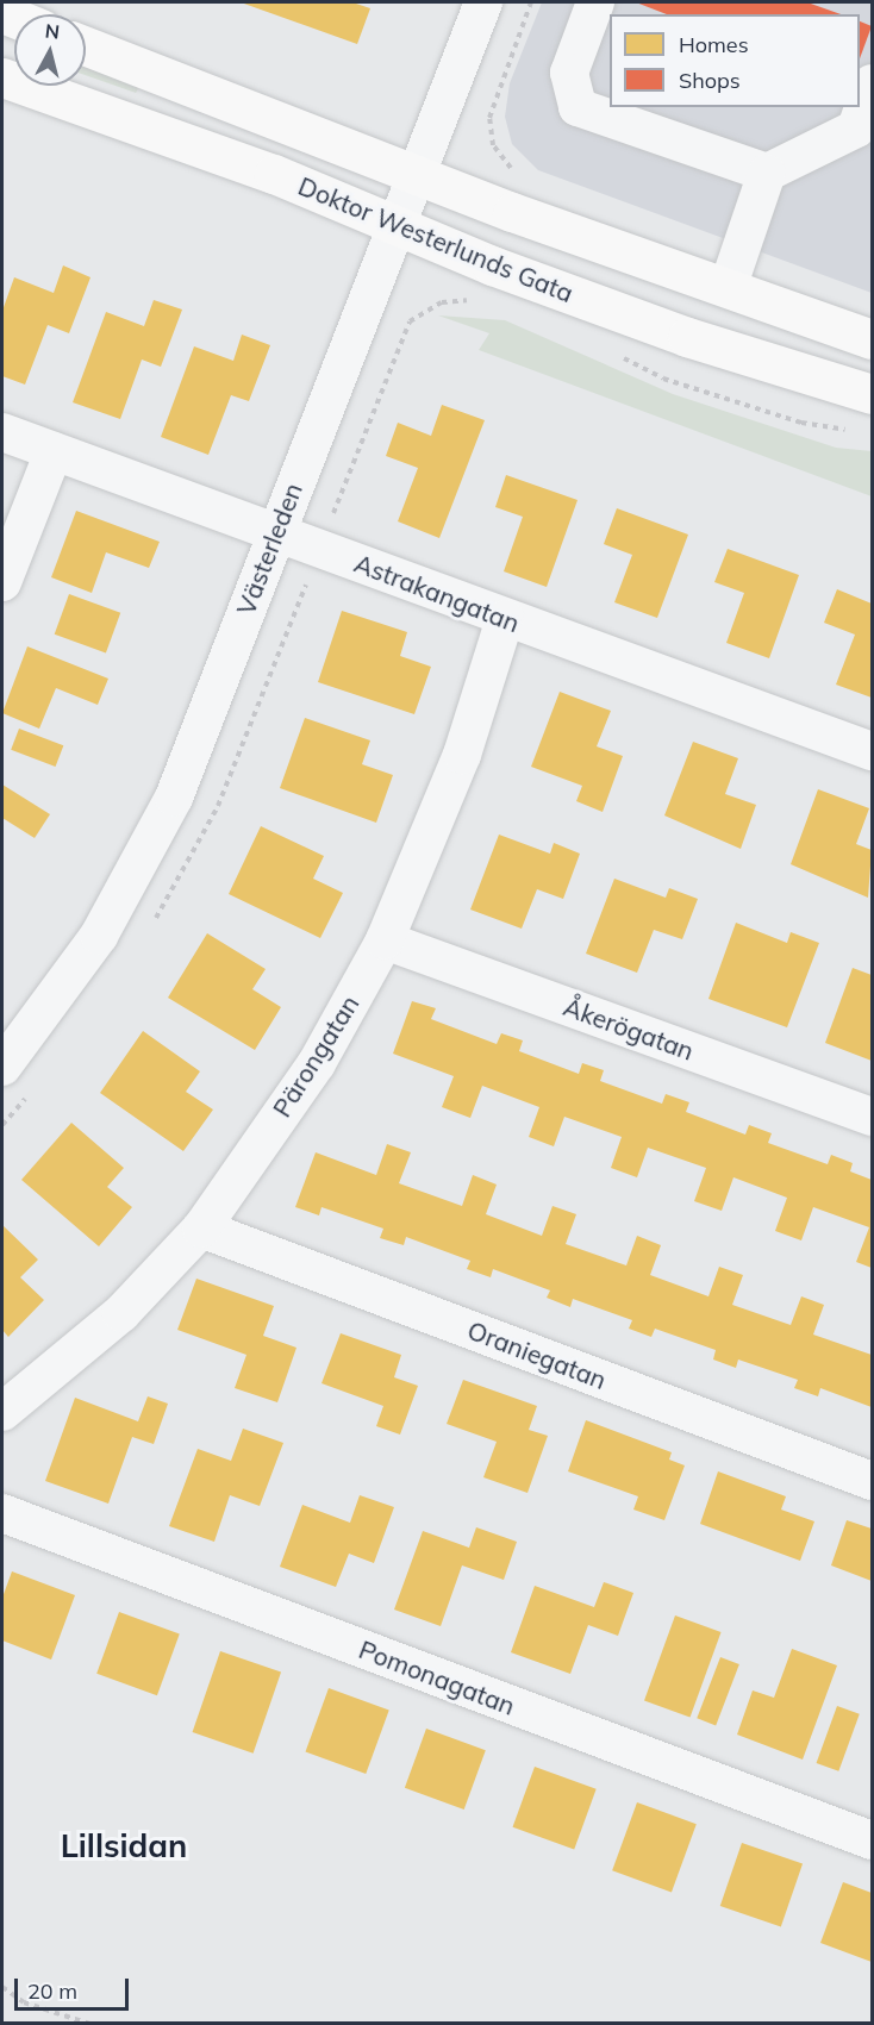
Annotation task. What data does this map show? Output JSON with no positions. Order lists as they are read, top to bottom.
{
  "streets": {
    "main road": ["Doktor Westerlunds Gata"],
    "street": [
      "Västerleden",
      "Astrakangatan",
      "Åkerögatan",
      "Pärongatan",
      "Oraniegatan",
      "Pomonagatan"
    ]
  },
  "crossings": [
    ["Doktor Westerlunds Gata", "Västerleden"],
    ["Västerleden", "Astrakangatan"],
    ["Astrakangatan", "Pärongatan"],
    ["Åkerögatan", "Pärongatan"],
    ["Pärongatan", "Oraniegatan"]
  ],
  "districts": ["Lillsidan"],
  "legend": ["Homes", "Shops"],
  "scale_bar": "20 m",
  "north": "top"
}
